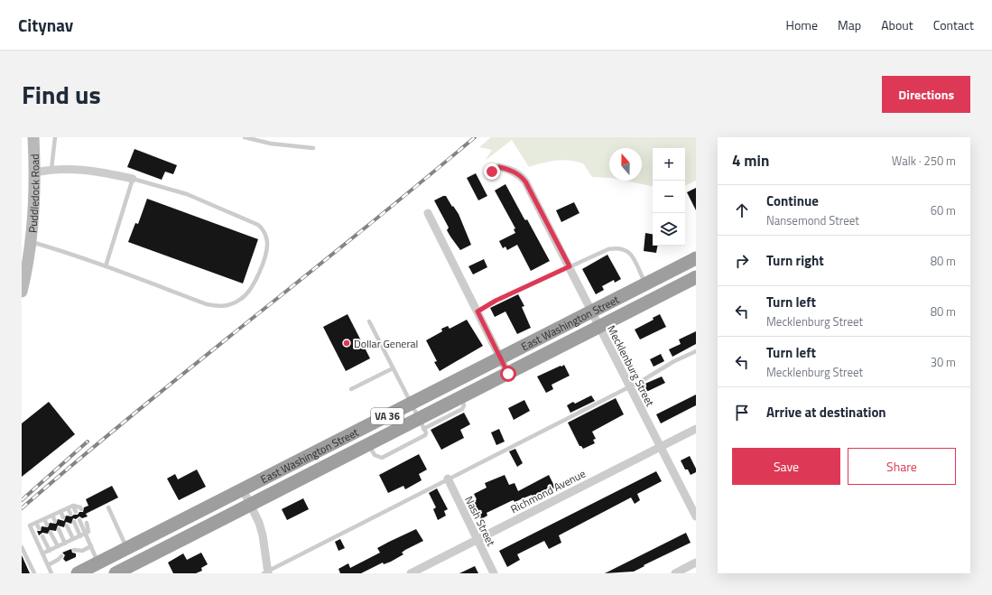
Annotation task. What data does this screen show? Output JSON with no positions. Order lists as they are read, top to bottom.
{
  "streets": {
    "highway": ["East Washington Street", "VA 36"],
    "main road": ["Puddledock Road"],
    "street": ["Mecklenburg Street", "Richmond Avenue", "Nash Street"]
  },
  "crossings": [
    ["East Washington Street", "Mecklenburg Street"],
    ["Mecklenburg Street", "Richmond Avenue"],
    ["Richmond Avenue", "Nash Street"]
  ],
  "places": ["Dollar General"],
  "north": "top",
  "page": {
    "header": "Citynav",
    "nav": [
      "Home",
      "Map",
      "About",
      "Contact"
    ],
    "title": "Find us",
    "buttons": [
      "Directions",
      ["Save", "Share"]
    ],
    "heading": ["4 min", "Walk · 250 m"],
    "map_buttons": ["+", "−"],
    "list": [
      ["Continue", "Nansemond Street", "60 m"],
      ["Turn right", "80 m"],
      ["Turn left", "Mecklenburg Street", "80 m"],
      ["Turn left", "Mecklenburg Street", "30 m"],
      "Arrive at destination"
    ]
  }
}
